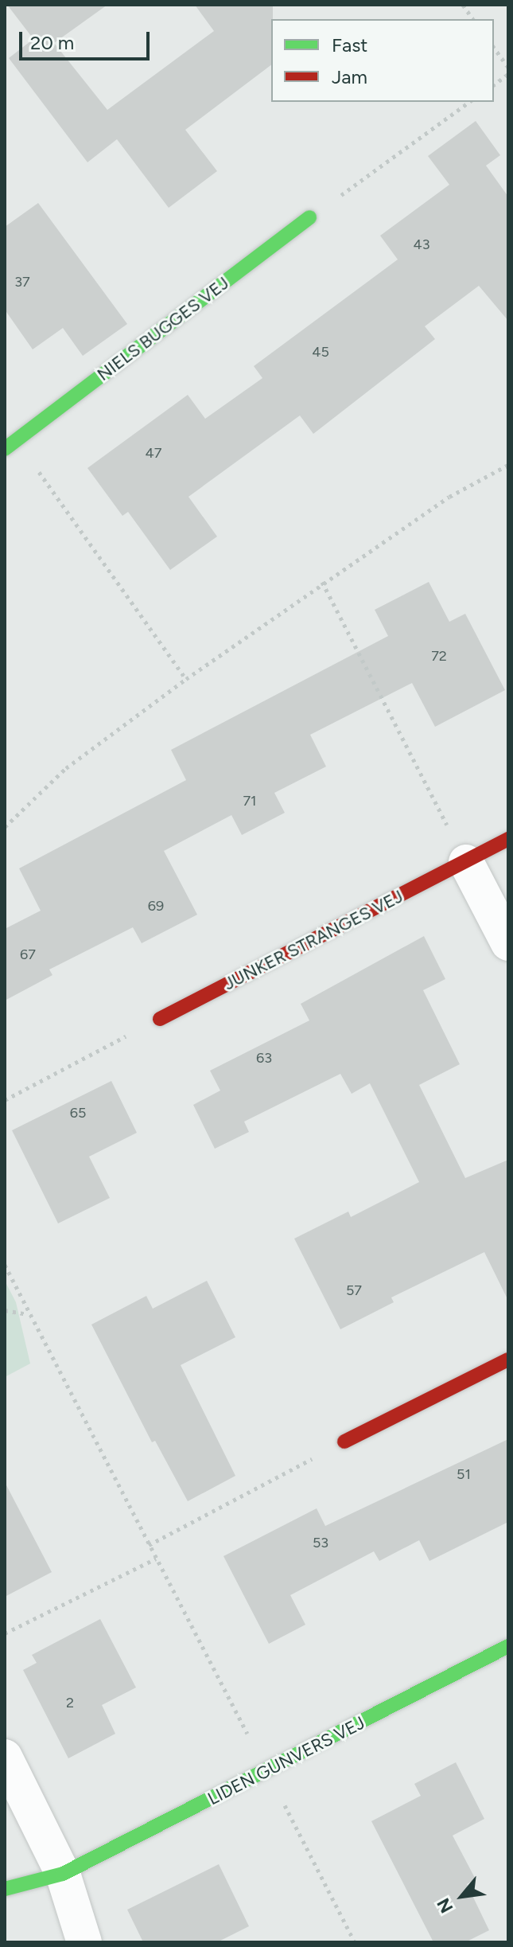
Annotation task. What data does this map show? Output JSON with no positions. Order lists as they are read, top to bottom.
{
  "streets": {
    "street": ["NIELS BUGGES VEJ", "JUNKER STRANGES VEJ", "LIDEN GUNVERS VEJ"]
  },
  "house_numbers": [
    "43",
    "37",
    "45",
    "47",
    "72",
    "71",
    "69",
    "67",
    "63",
    "65",
    "57",
    "51",
    "53",
    "2"
  ],
  "legend": ["Fast", "Jam"],
  "scale_bar": "20 m",
  "north": "bottom left"
}
